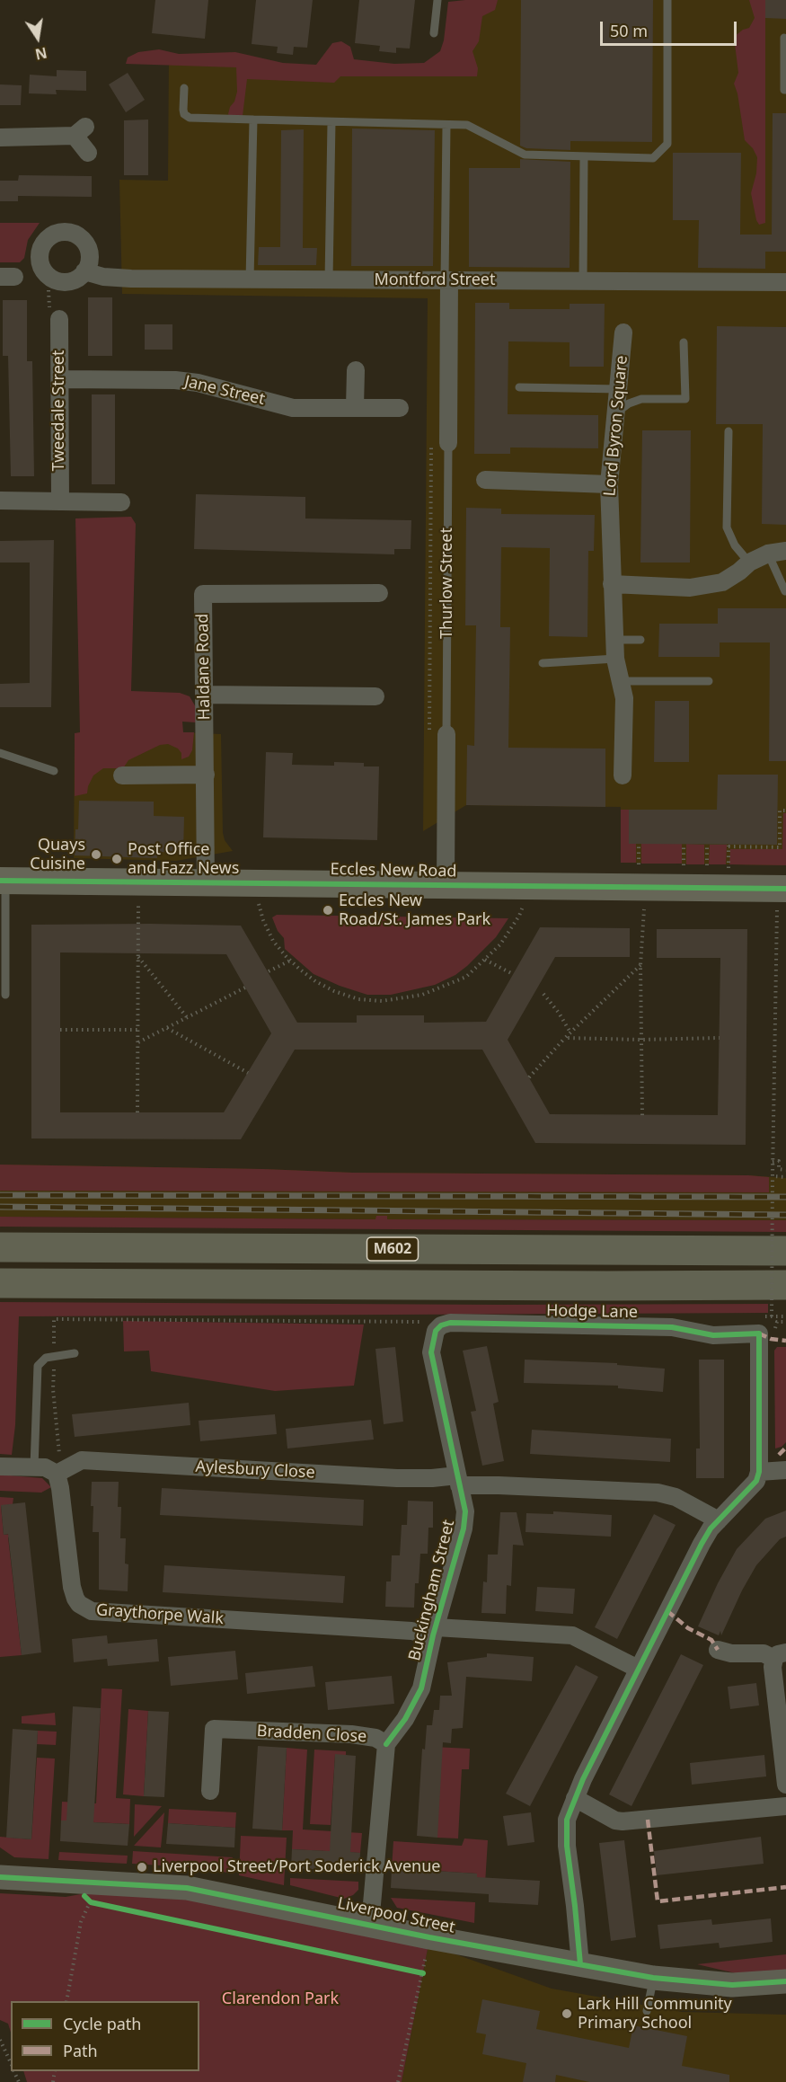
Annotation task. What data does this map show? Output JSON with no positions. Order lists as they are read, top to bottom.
{
  "streets": {
    "highway": ["M602"],
    "main road": ["Eccles New Road"],
    "street": [
      "Montford Street",
      "Jane Street",
      "Tweedale Street",
      "Lord Byron Square",
      "Thurlow Street",
      "Haldane Road",
      "Hodge Lane",
      "Aylesbury Close",
      "Buckingham Street",
      "Graythorpe Walk",
      "Bradden Close",
      "Liverpool Street"
    ]
  },
  "crossings": [
    ["Montford Street", "Thurlow Street"],
    ["Jane Street", "Tweedale Street"],
    ["Thurlow Street", "Eccles New Road"],
    ["Haldane Road", "Eccles New Road"],
    ["Hodge Lane", "Buckingham Street"],
    ["Aylesbury Close", "Buckingham Street"],
    ["Aylesbury Close", "Graythorpe Walk"],
    ["Buckingham Street", "Graythorpe Walk"],
    ["Buckingham Street", "Bradden Close"],
    ["Bradden Close", "Liverpool Street"]
  ],
  "parks": ["Clarendon Park"],
  "places": [
    "Quays Cuisine",
    "Post Office and Fazz News",
    "Eccles New Road/St. James Park",
    "Liverpool Street/Port Soderick Avenue",
    "Lark Hill Community Primary School"
  ],
  "legend": ["Cycle path", "Path"],
  "scale_bar": "50 m",
  "north": "bottom"
}
